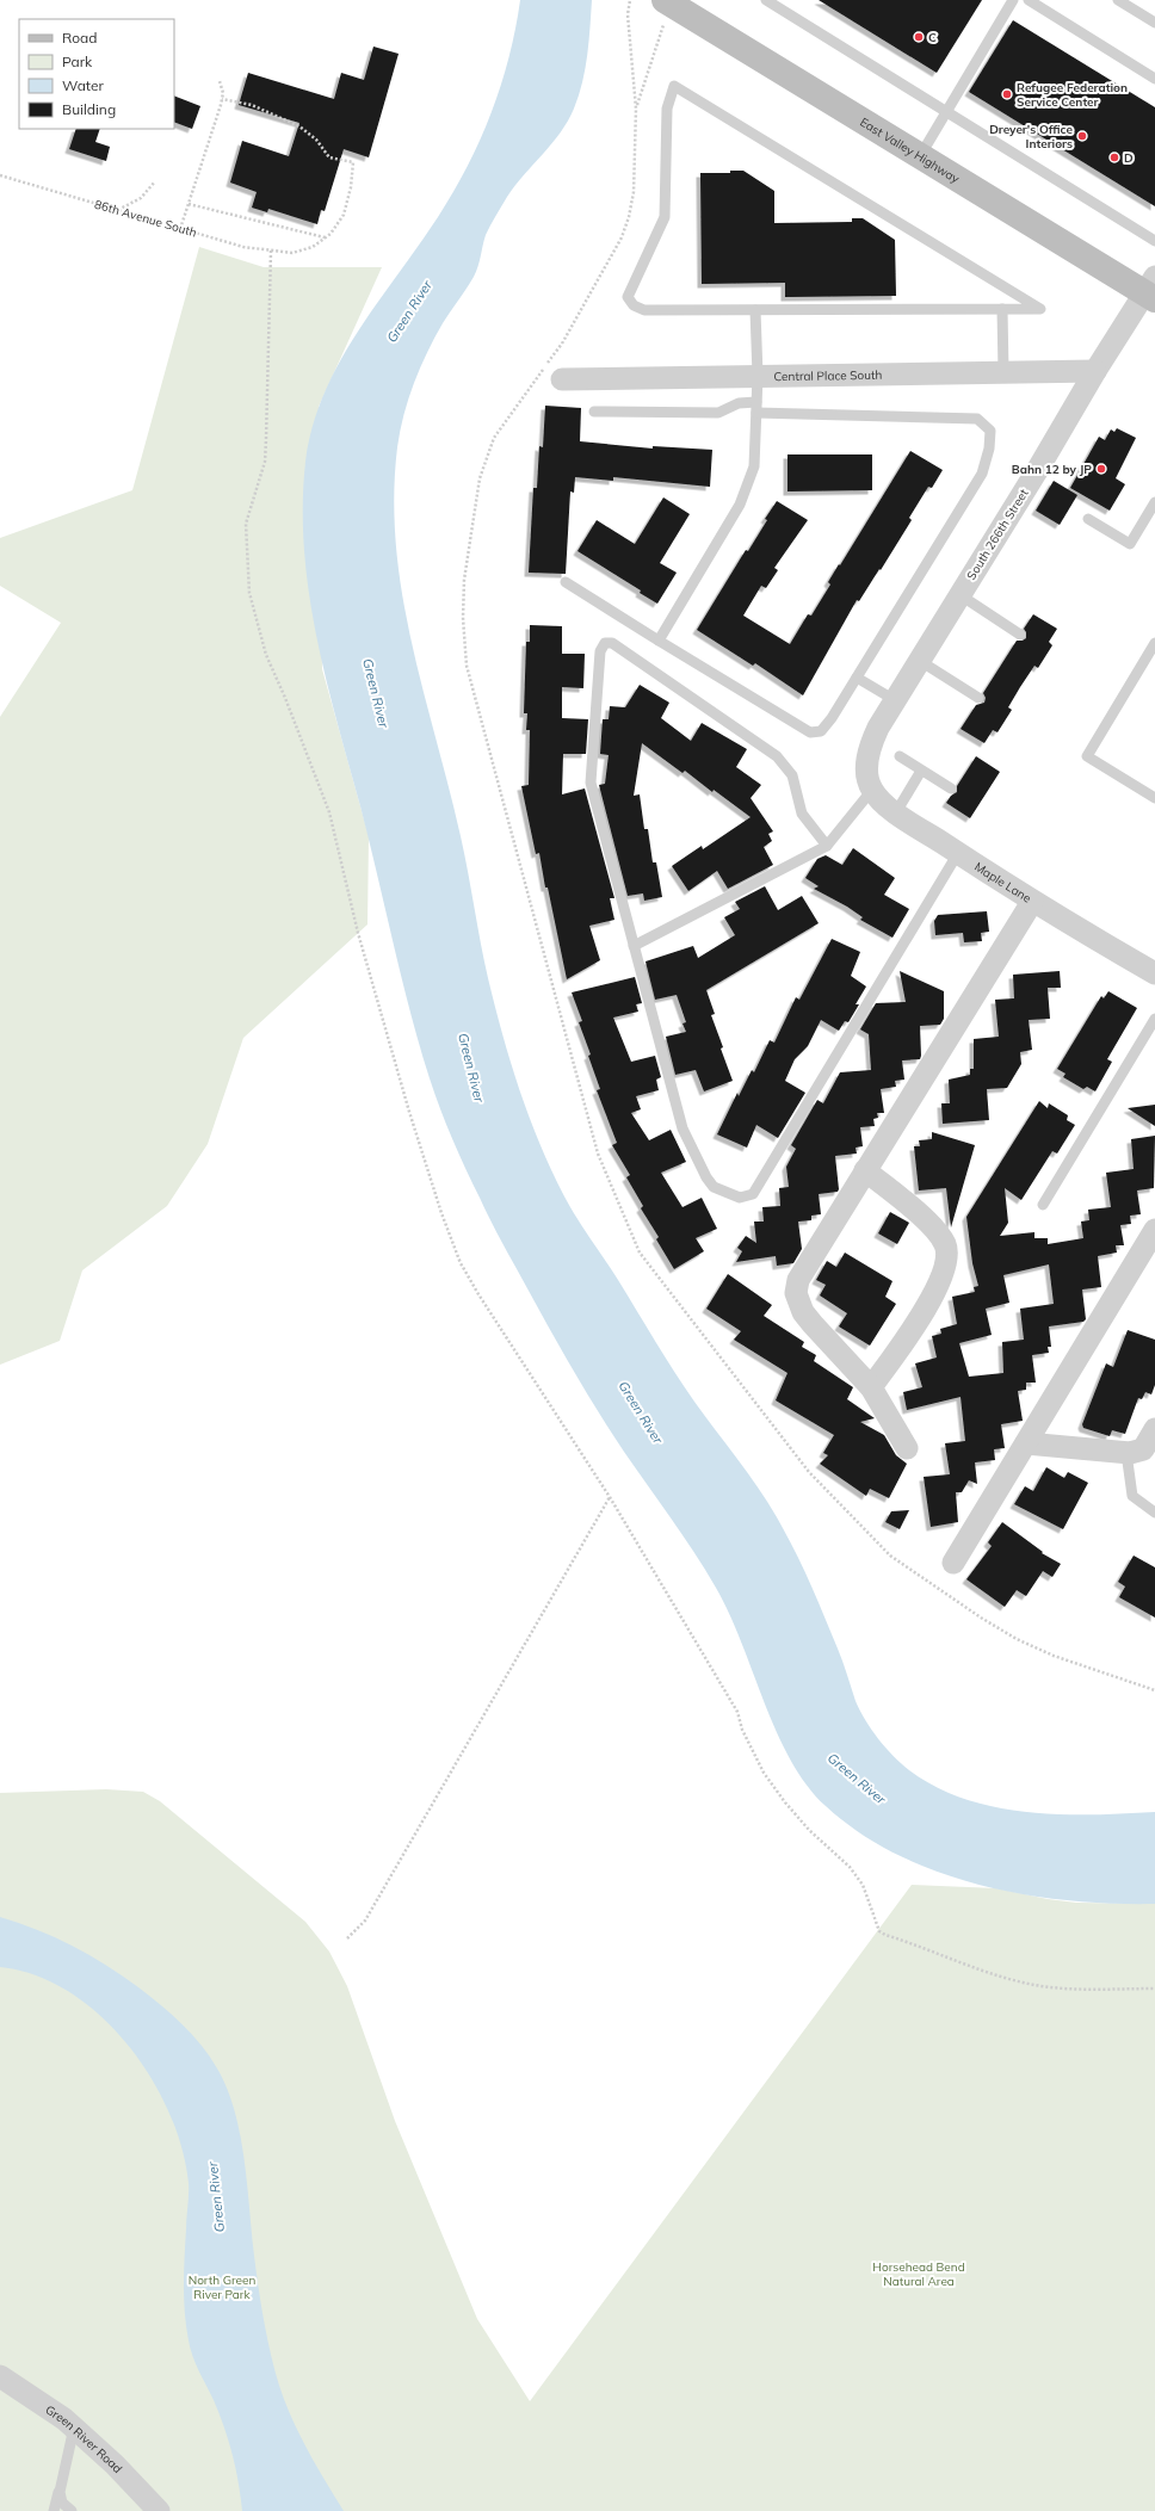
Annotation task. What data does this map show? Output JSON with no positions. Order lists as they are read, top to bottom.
{
  "streets": {
    "main road": ["East Valley Highway"],
    "street": [
      "Central Place South",
      "South 266th Street",
      "Maple Lane",
      "Green River Road"
    ],
    "path": ["86th Avenue South"]
  },
  "crossings": [
    ["East Valley Highway", "South 266th Street"],
    ["Central Place South", "South 266th Street"],
    ["South 266th Street", "Maple Lane"]
  ],
  "water": ["Green River"],
  "parks": ["Horsehead Bend Natural Area", "North Green River Park"],
  "places": [
    "C",
    "Refugee Federation Service Center",
    "Dreyer's Office Interiors",
    "D",
    "Bahn 12 by JP"
  ],
  "legend": [
    "Road",
    "Park",
    "Water",
    "Building"
  ]
}
